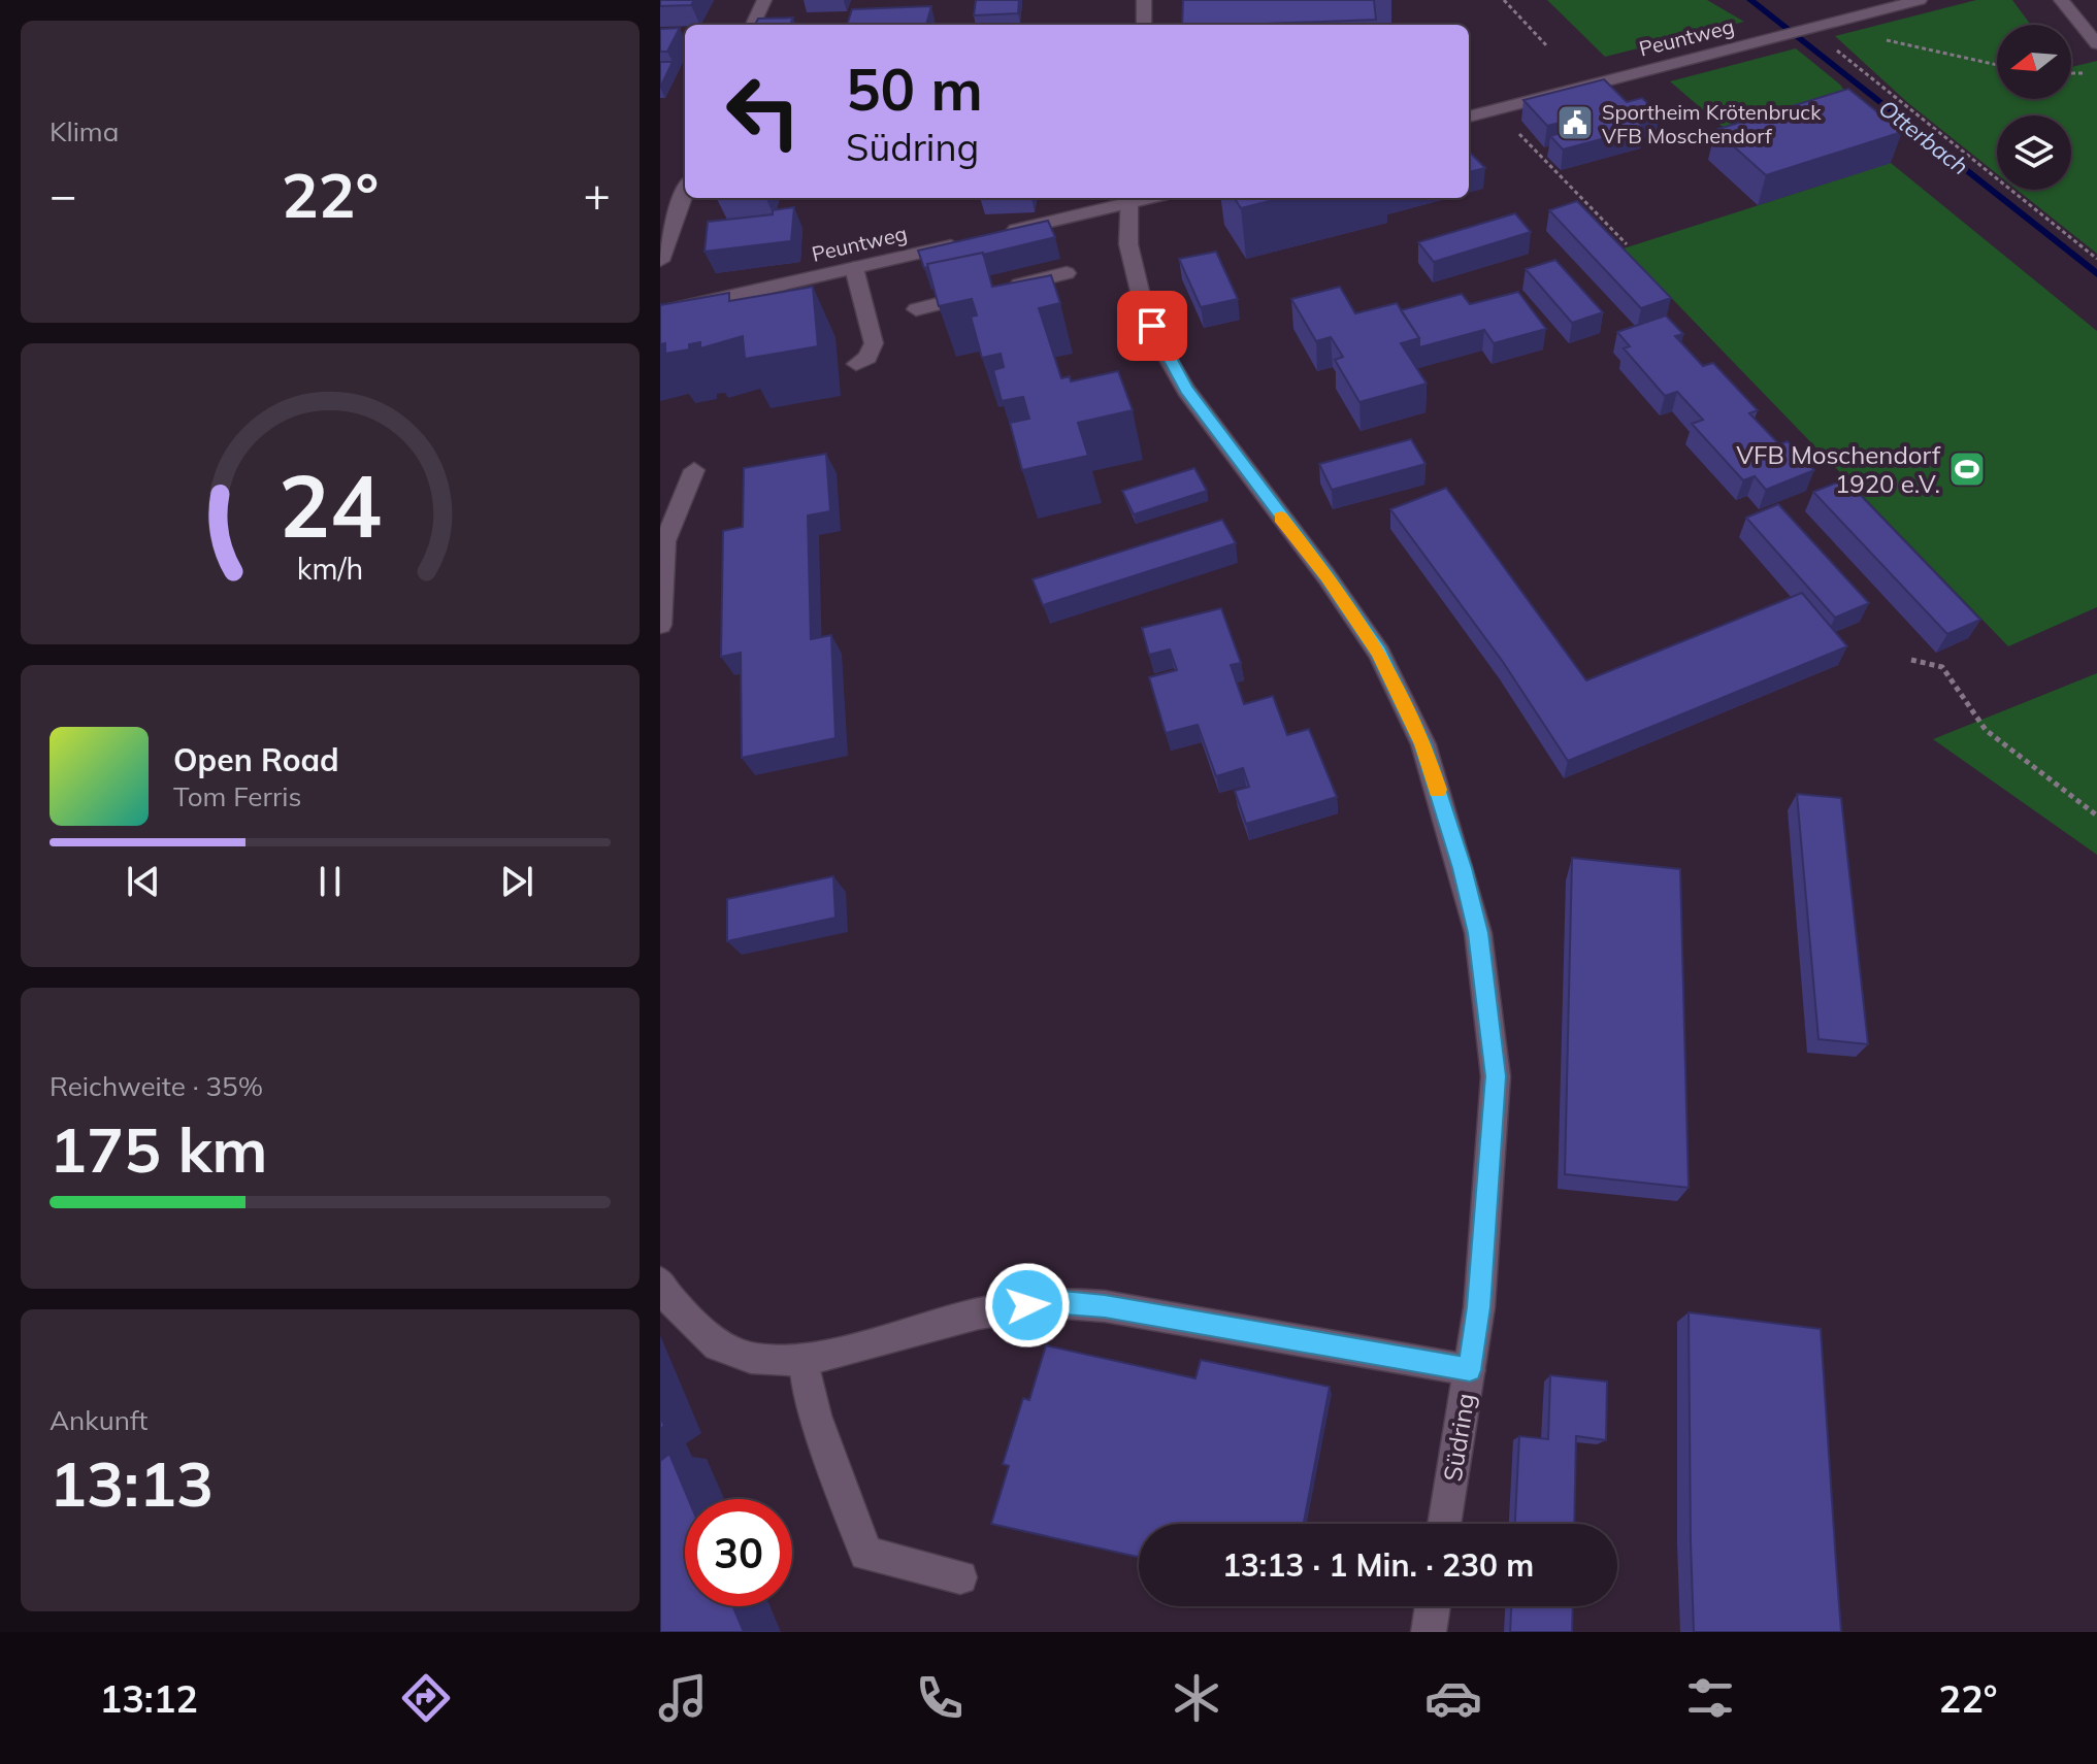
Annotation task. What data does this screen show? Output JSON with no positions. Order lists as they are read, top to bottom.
{
  "streets": {
    "street": ["Peuntweg", "Südring"]
  },
  "crossings": [
    ["Peuntweg", "Südring"]
  ],
  "water": ["Otterbach"],
  "places": {
    "public building": ["Sportheim Krötenbruck VFB Moschendorf"],
    "sports": ["VFB Moschendorf 1920 e.V."]
  },
  "north": "left",
  "page": {
    "tile": [
      "Klima",
      ["Reichweite · 35%", "175 km"],
      ["Ankunft", "13:13"]
    ],
    "turn": ["50 m", "Südring"],
    "heat": ["−", "22°", "+"],
    "song": ["Open Road", "Tom Ferris"],
    "limit": "30",
    "trip": "13:13 · 1 Min. · 230 m",
    "tabs": ["13:12", "22°"],
    "gauge": ["24", "km/h"]
  }
}
